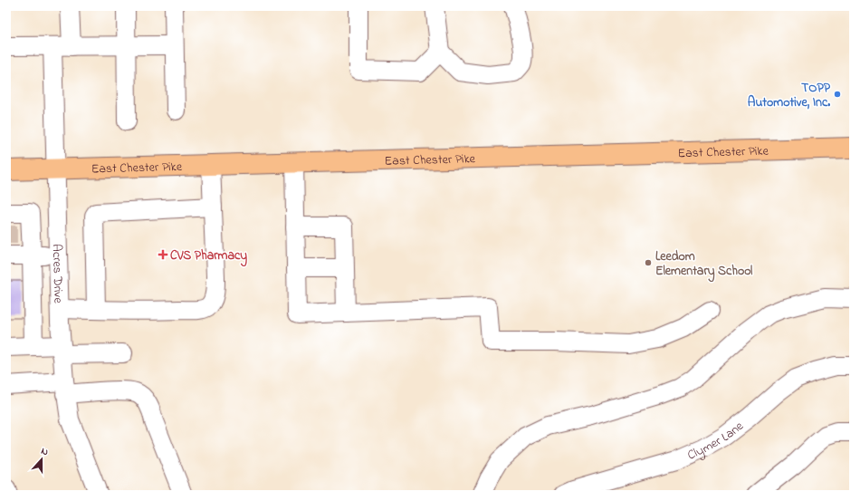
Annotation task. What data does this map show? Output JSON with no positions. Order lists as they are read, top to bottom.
{
  "streets": {
    "main road": ["East Chester Pike"],
    "street": ["Acres Drive", "Clymer Lane"]
  },
  "crossings": [
    ["East Chester Pike", "Acres Drive"]
  ],
  "places": {
    "other": ["TOPP Automotive, Inc.", "Leedom Elementary School"],
    "health": ["CVS Pharmacy"]
  },
  "north": "top"
}
